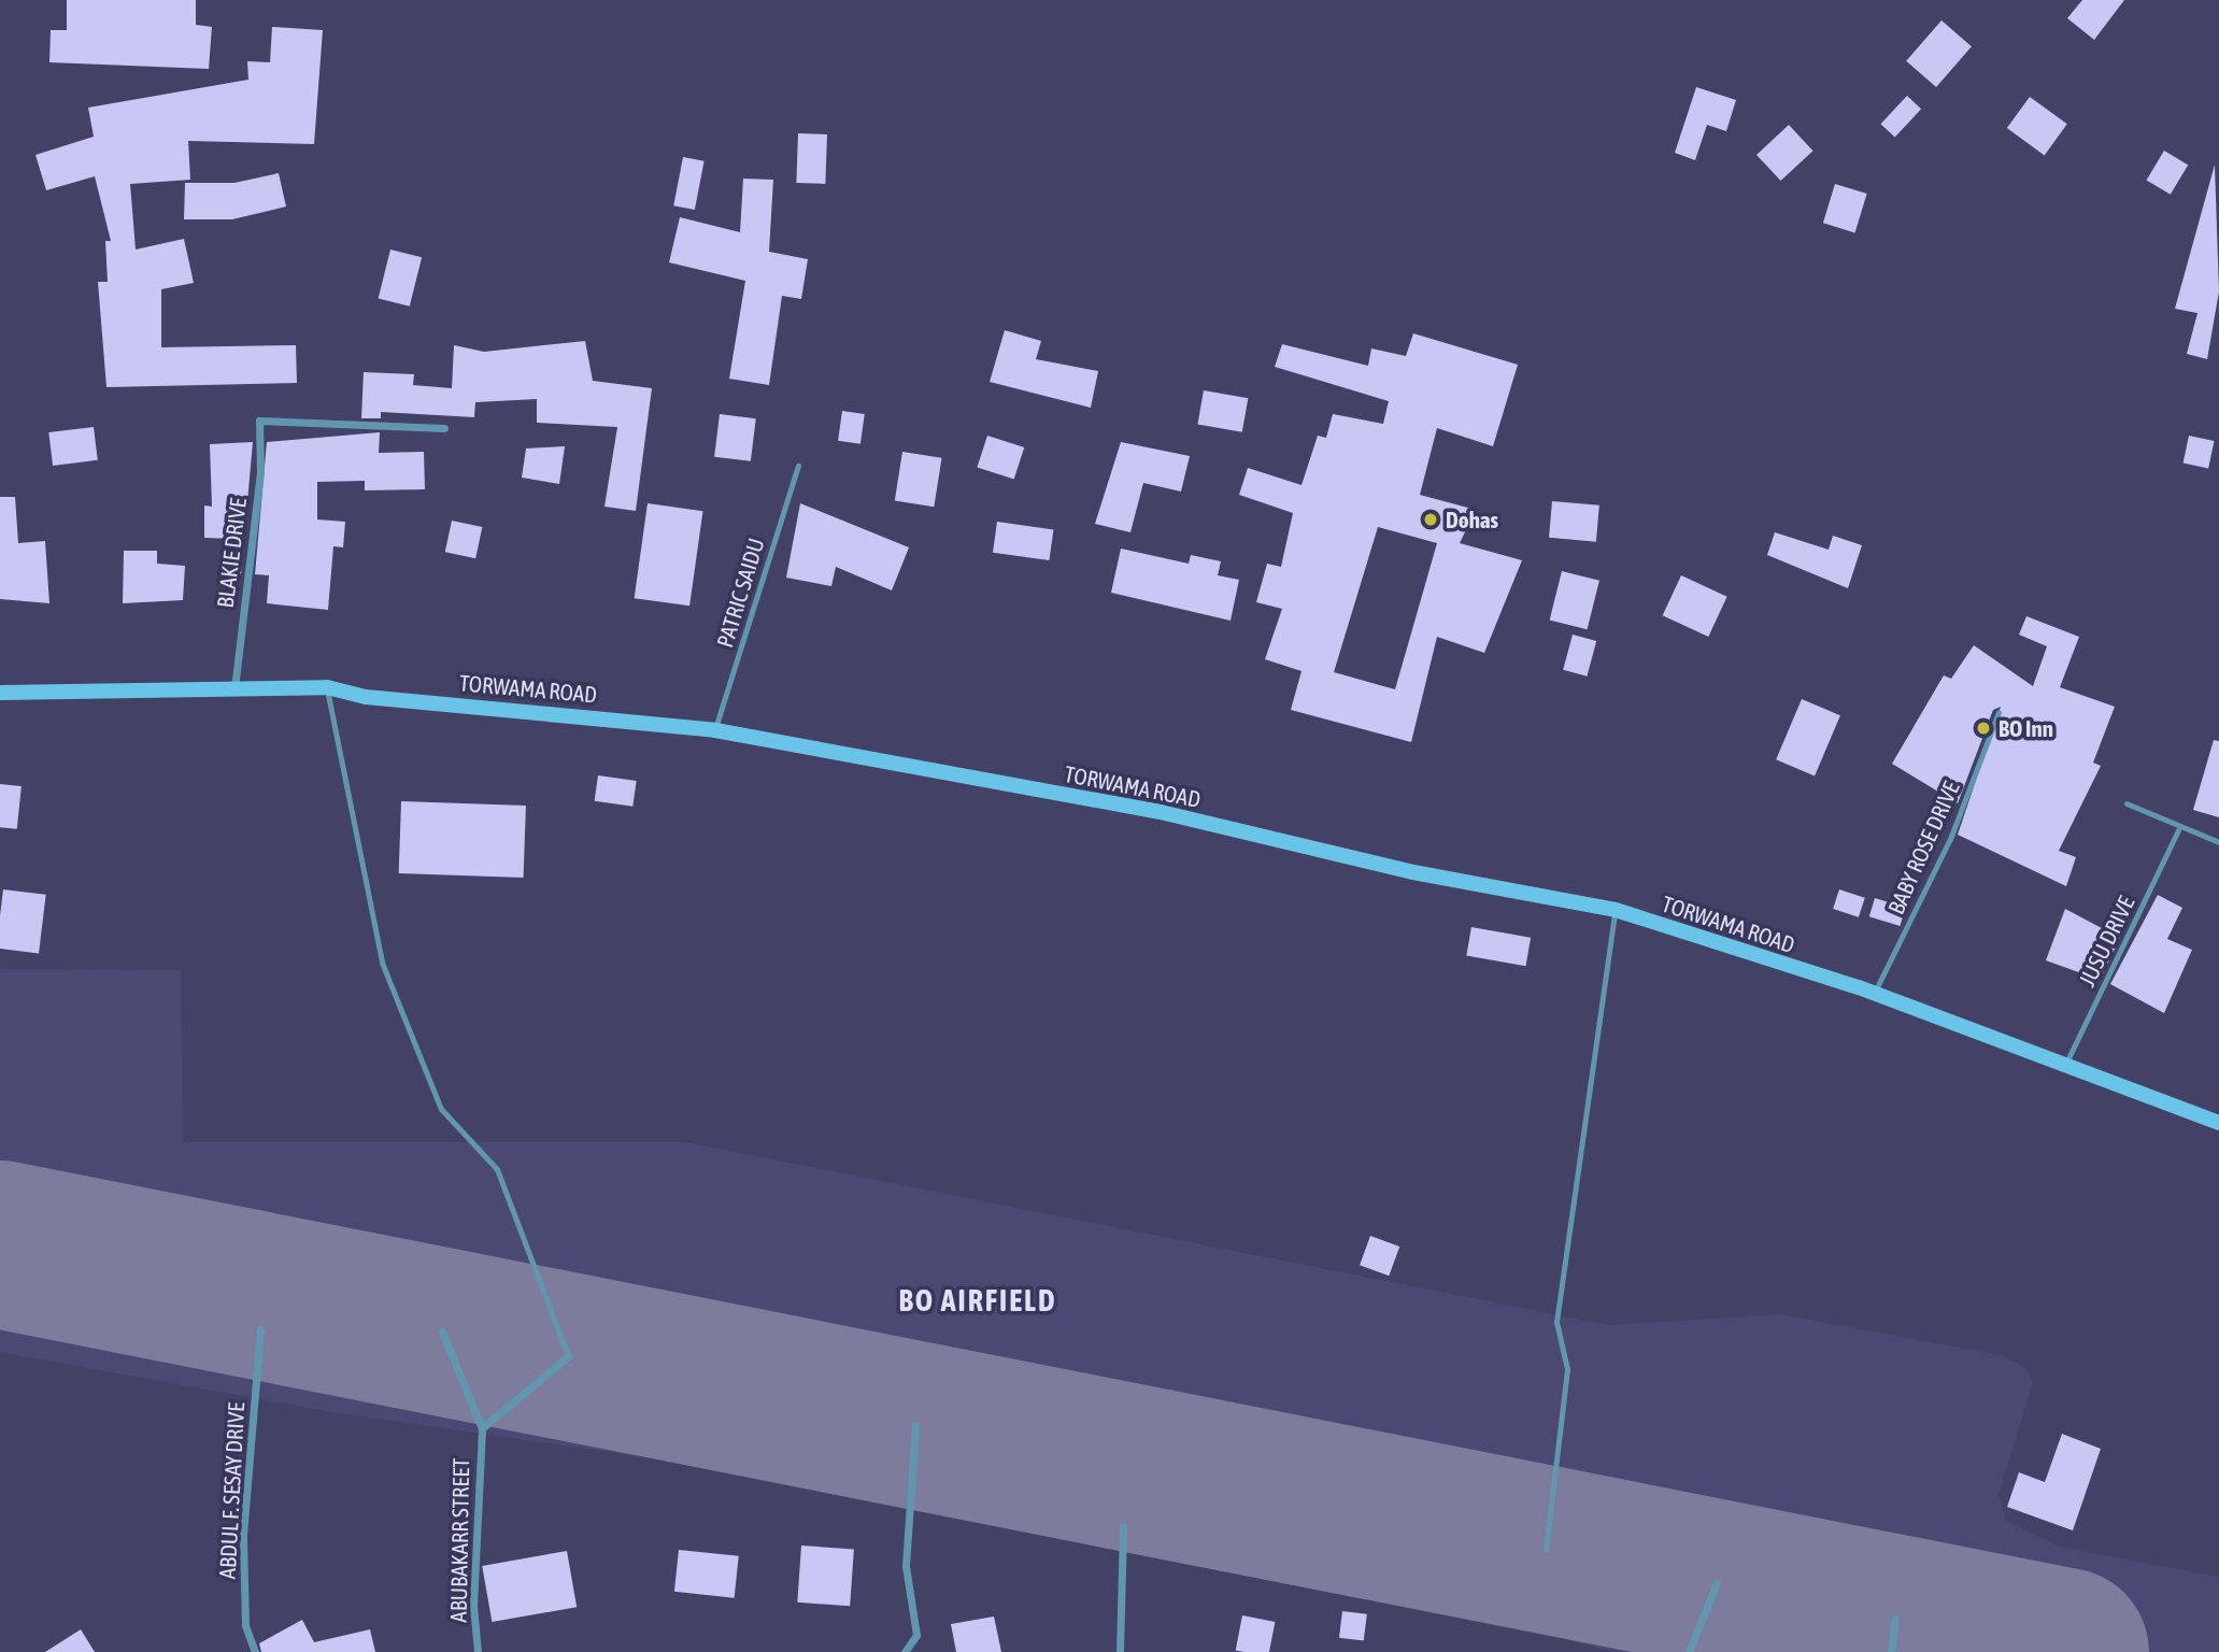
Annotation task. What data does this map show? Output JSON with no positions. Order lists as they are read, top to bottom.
{
  "streets": {
    "main road": ["TORWAMA ROAD"],
    "street": ["BLAKIE DRIVE", "ABDUL F. SESAY DRIVE", "ABUBAKARR STREET"],
    "lane": ["PATRIC SAIDU", "BABY ROSE DRIVE", "JUSU DRIVE"]
  },
  "crossings": [
    ["BLAKIE DRIVE", "TORWAMA ROAD"],
    ["PATRIC SAIDU", "TORWAMA ROAD"],
    ["TORWAMA ROAD", "BABY ROSE DRIVE"],
    ["TORWAMA ROAD", "JUSU DRIVE"]
  ],
  "districts": ["BO AIRFIELD"],
  "places": ["Dohas", "BO Inn"]
}
